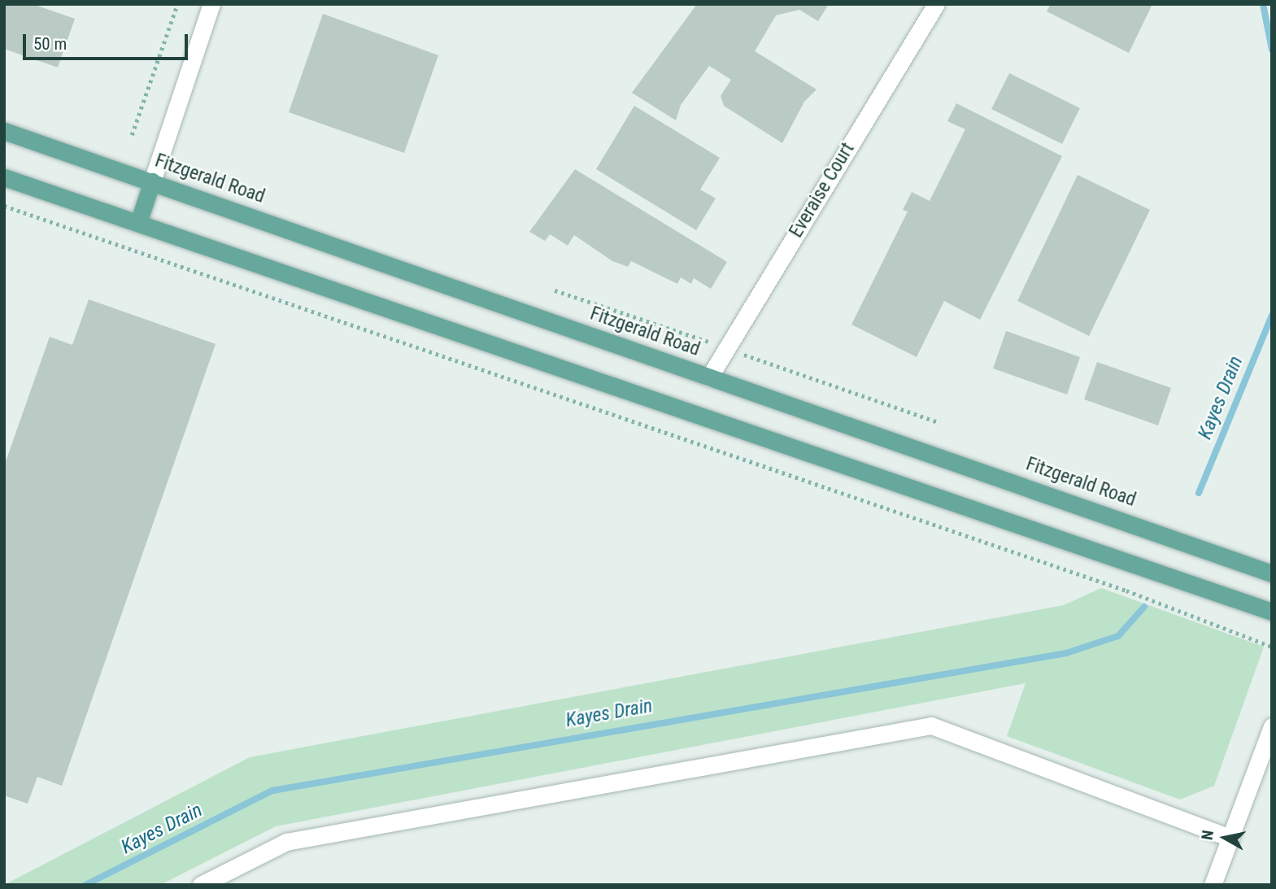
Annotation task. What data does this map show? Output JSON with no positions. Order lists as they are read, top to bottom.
{
  "streets": {
    "main road": ["Fitzgerald Road"],
    "street": ["Everaise Court"]
  },
  "crossings": [
    ["Fitzgerald Road", "Everaise Court"]
  ],
  "water": ["Kayes Drain"],
  "scale_bar": "50 m",
  "north": "left"
}
